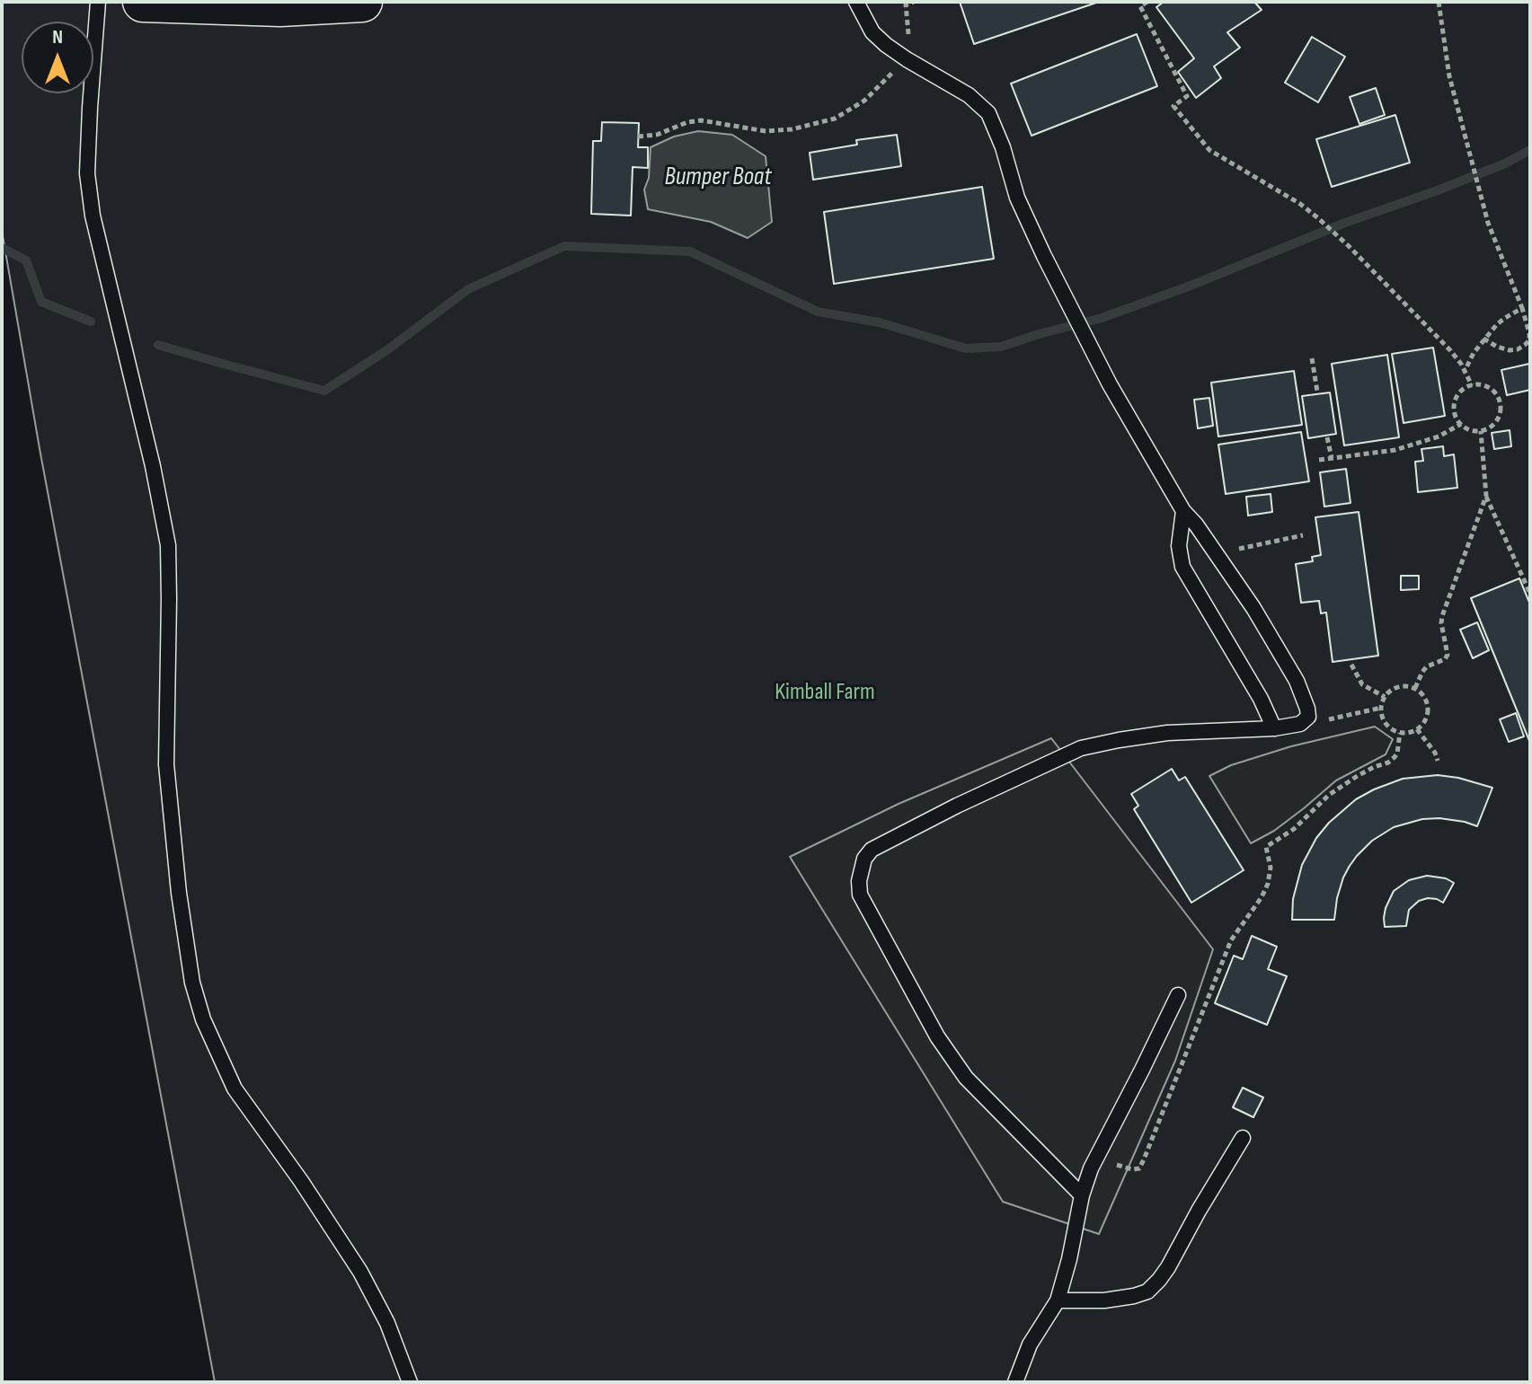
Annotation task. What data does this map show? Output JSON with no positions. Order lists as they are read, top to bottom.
{
  "water": ["Bumper Boat"],
  "parks": ["Kimball Farm"],
  "north": "top"
}
